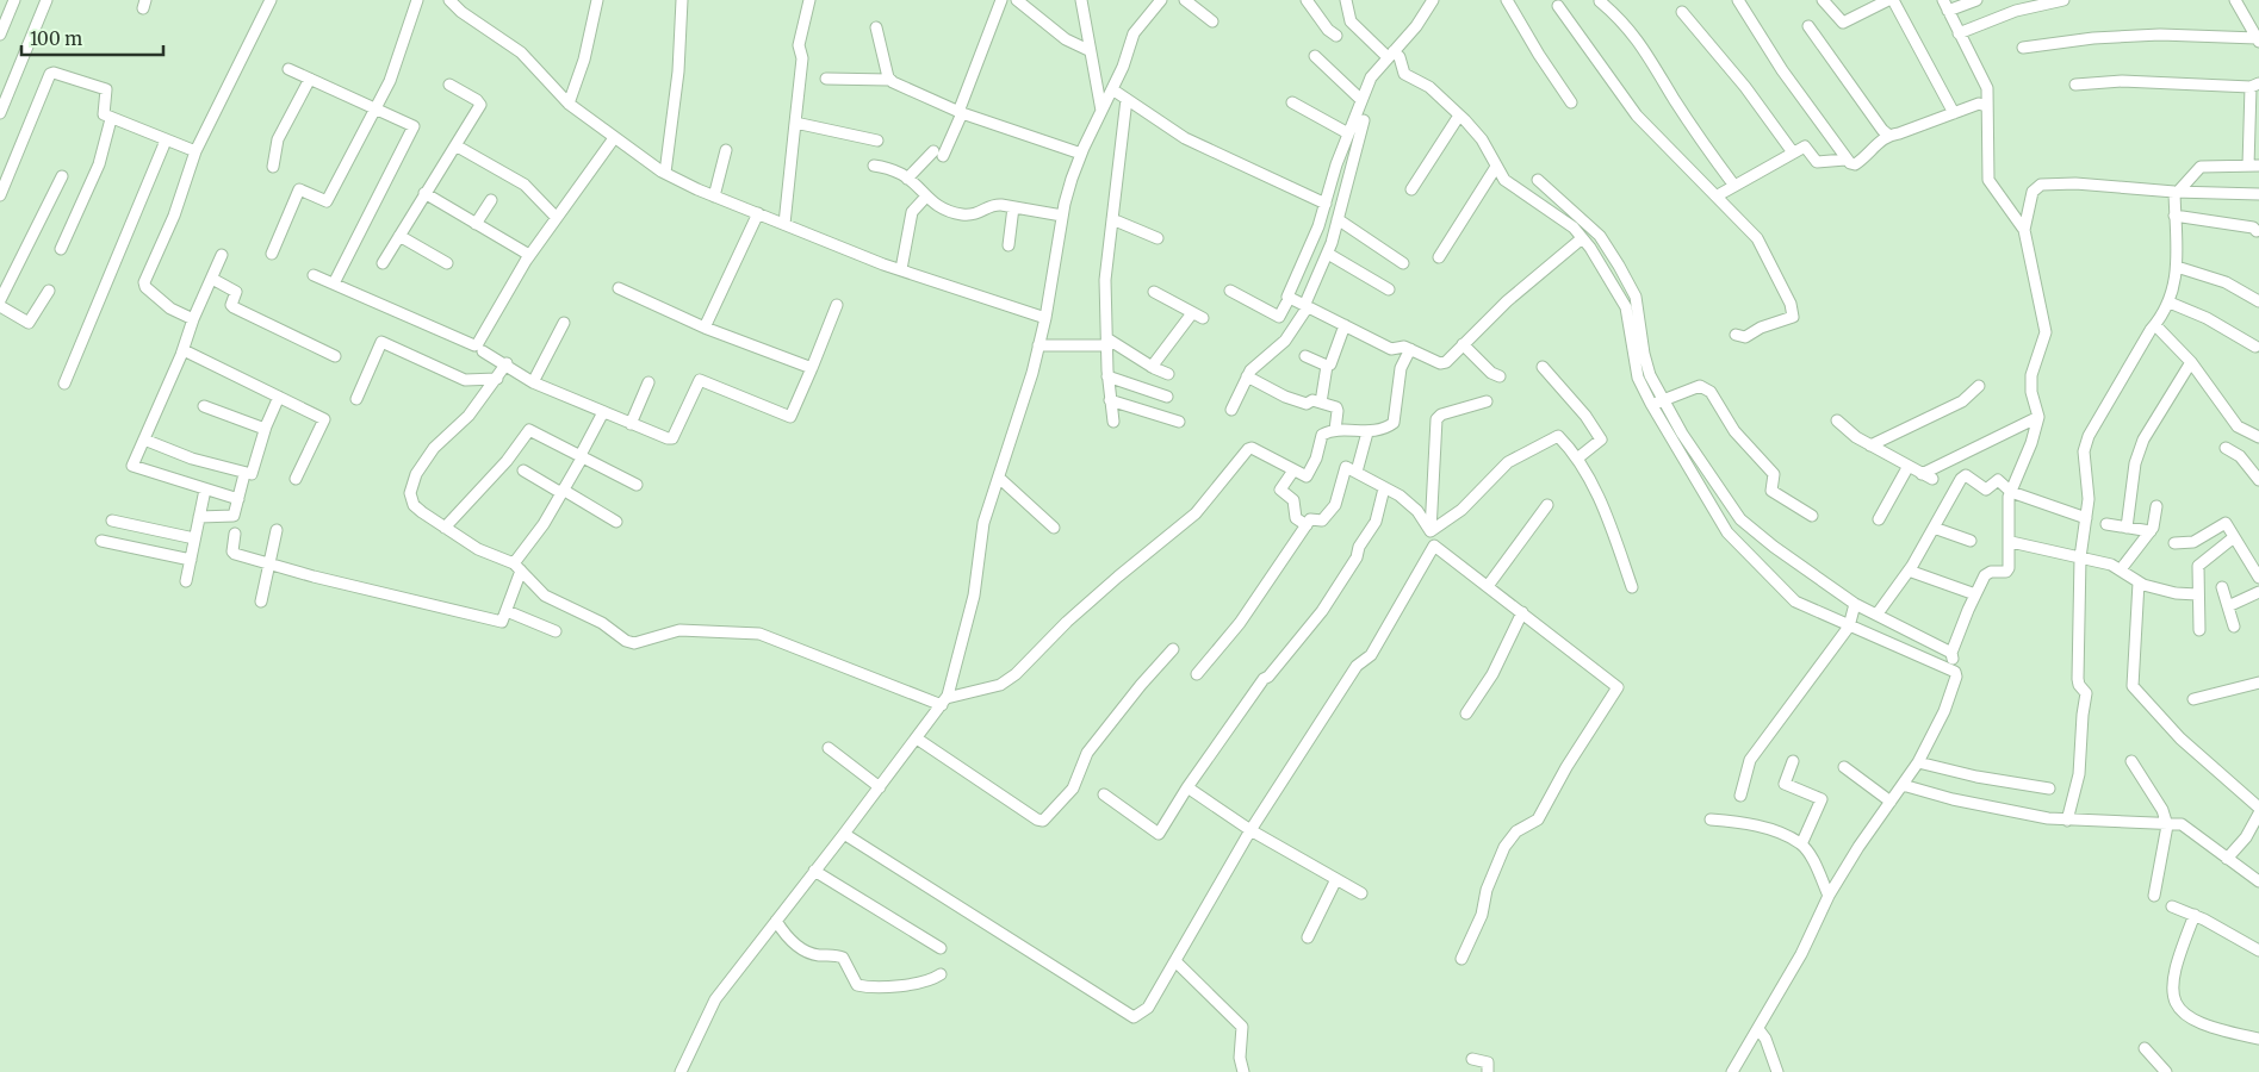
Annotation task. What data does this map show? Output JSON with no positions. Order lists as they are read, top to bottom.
{
  "scale_bar": "100 m"
}
